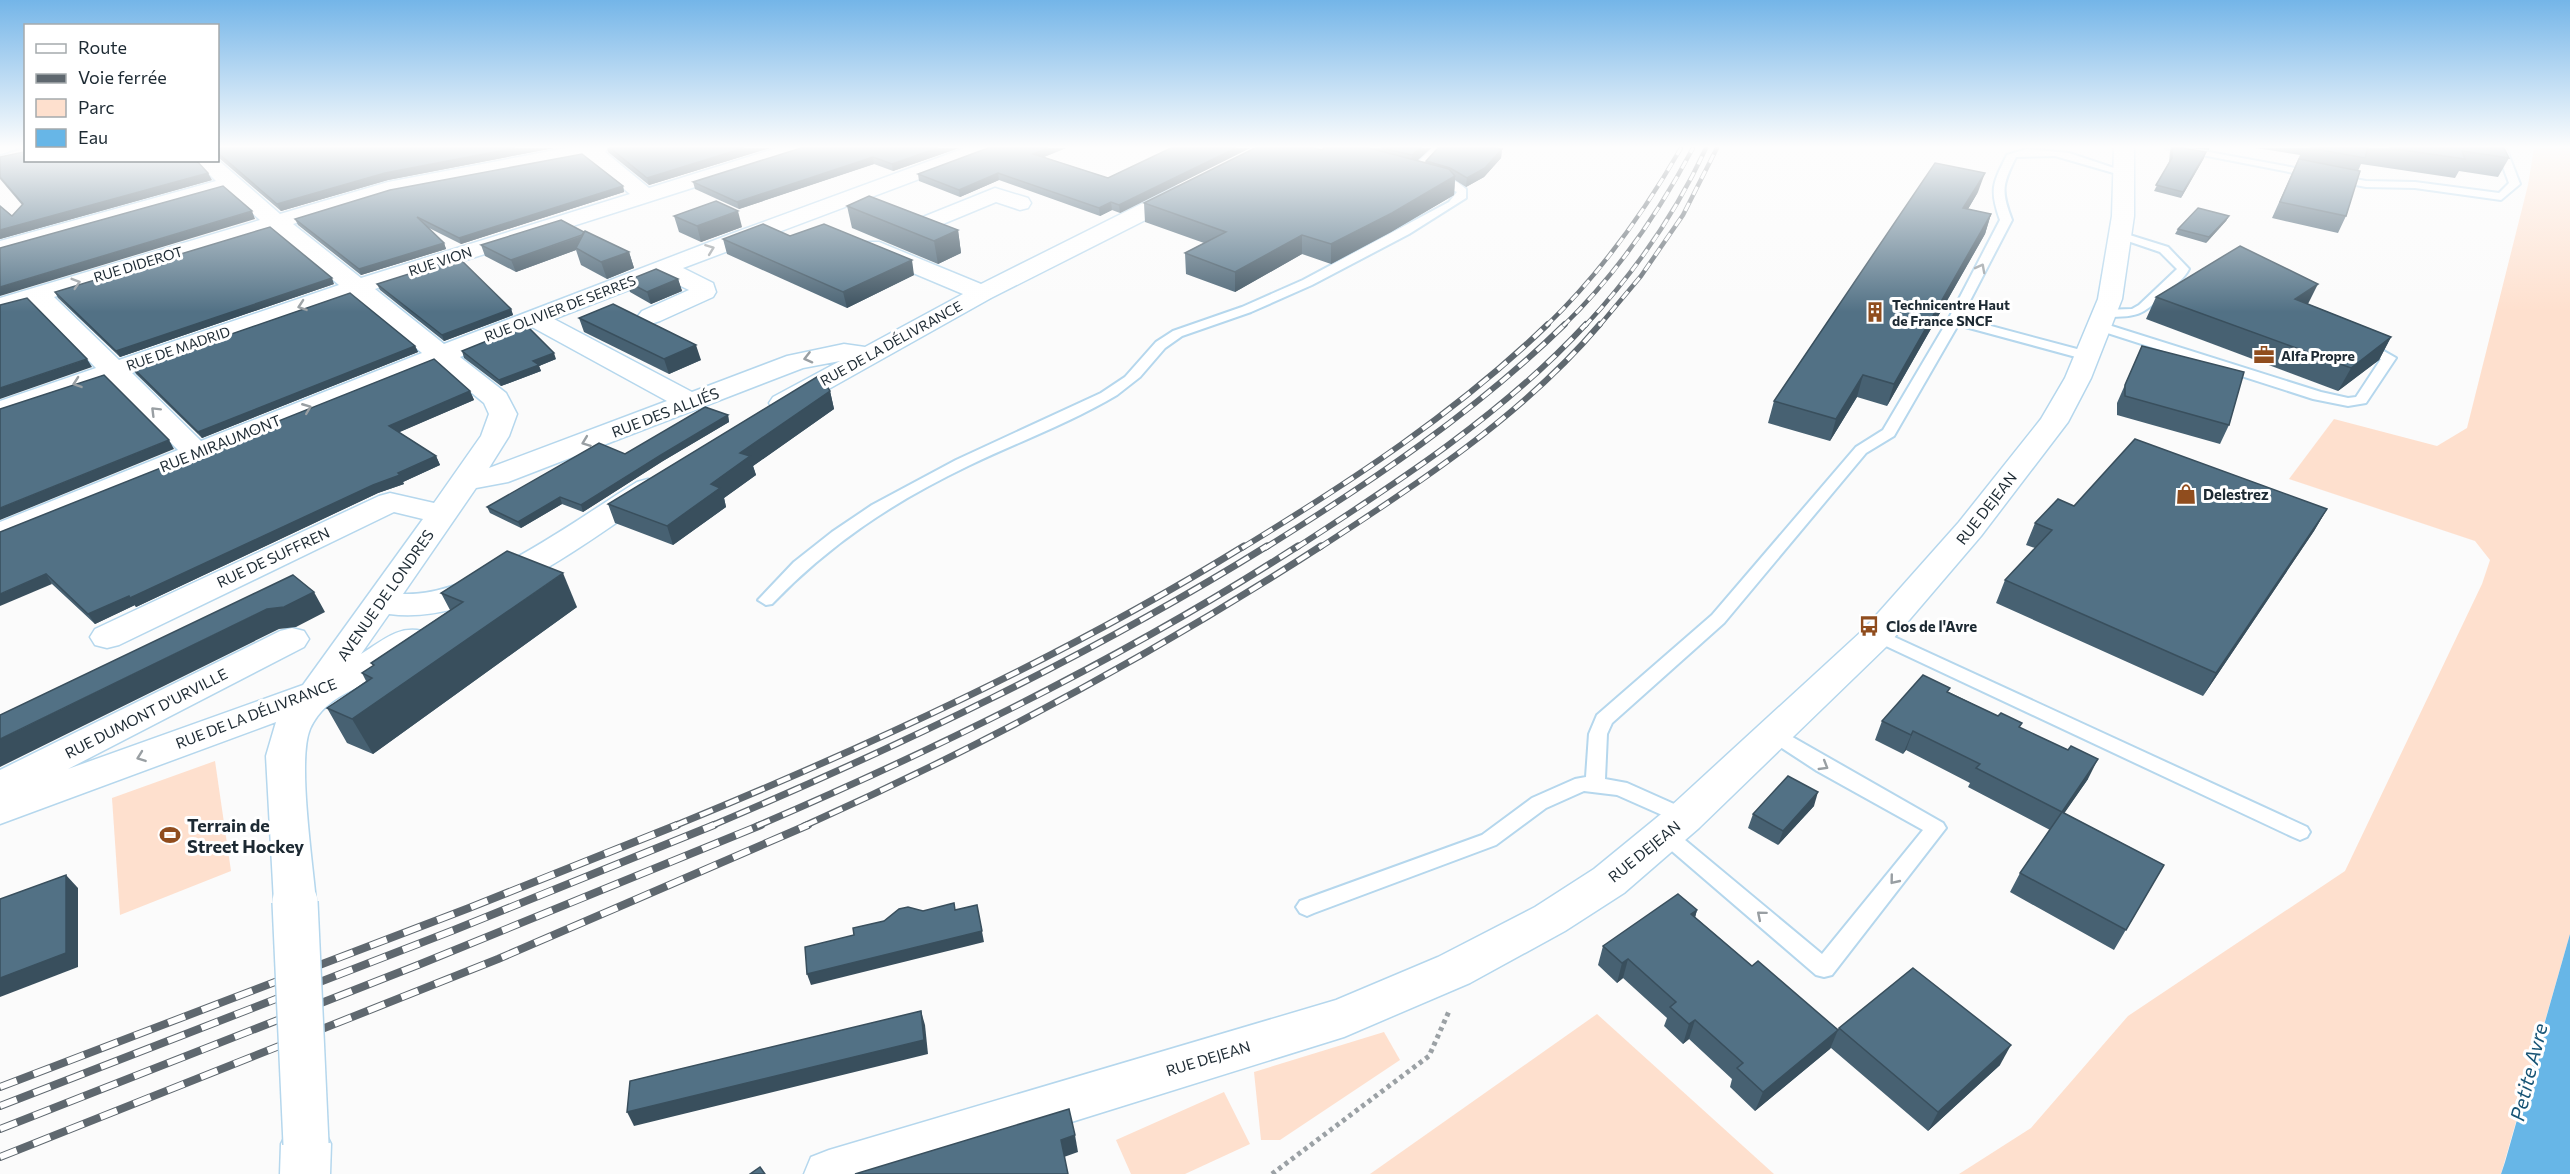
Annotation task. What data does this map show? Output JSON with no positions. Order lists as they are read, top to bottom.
{
  "streets": {
    "street": [
      "RUE VION",
      "RUE DIDEROT",
      "RUE OLIVIER DE SERRES",
      "RUE DE LA DÉLIVRANCE",
      "RUE DE MADRID",
      "RUE DES ALLIÉS",
      "RUE MIRAUMONT",
      "RUE DEJEAN",
      "RUE DE SUFFREN",
      "AVENUE DE LONDRES",
      "RUE DUMONT D'URVILLE"
    ]
  },
  "crossings": [
    ["RUE VION", "RUE DE MADRID"],
    ["RUE VION", "AVENUE DE LONDRES"],
    ["RUE DIDEROT", "AVENUE DE LONDRES"],
    ["RUE OLIVIER DE SERRES", "RUE MIRAUMONT"],
    ["RUE OLIVIER DE SERRES", "AVENUE DE LONDRES"],
    ["RUE DE LA DÉLIVRANCE", "RUE DES ALLIÉS"],
    ["RUE DE LA DÉLIVRANCE", "AVENUE DE LONDRES"],
    ["RUE DE MADRID", "AVENUE DE LONDRES"],
    ["RUE DES ALLIÉS", "AVENUE DE LONDRES"],
    ["RUE MIRAUMONT", "AVENUE DE LONDRES"],
    ["RUE DE SUFFREN", "AVENUE DE LONDRES"]
  ],
  "one_way": ["RUE DES ALLIÉS", "RUE MIRAUMONT"],
  "water": ["Petite Avre"],
  "places": {
    "building": ["Technicentre Haut de France SNCF"],
    "office": ["Alfa Propre"],
    "shop": ["Delestrez"],
    "bus stop": ["Clos de l'Avre"],
    "sports": ["Terrain de Street Hockey"]
  },
  "legend": [
    "Route",
    "Voie ferrée",
    "Parc",
    "Eau"
  ]
}
